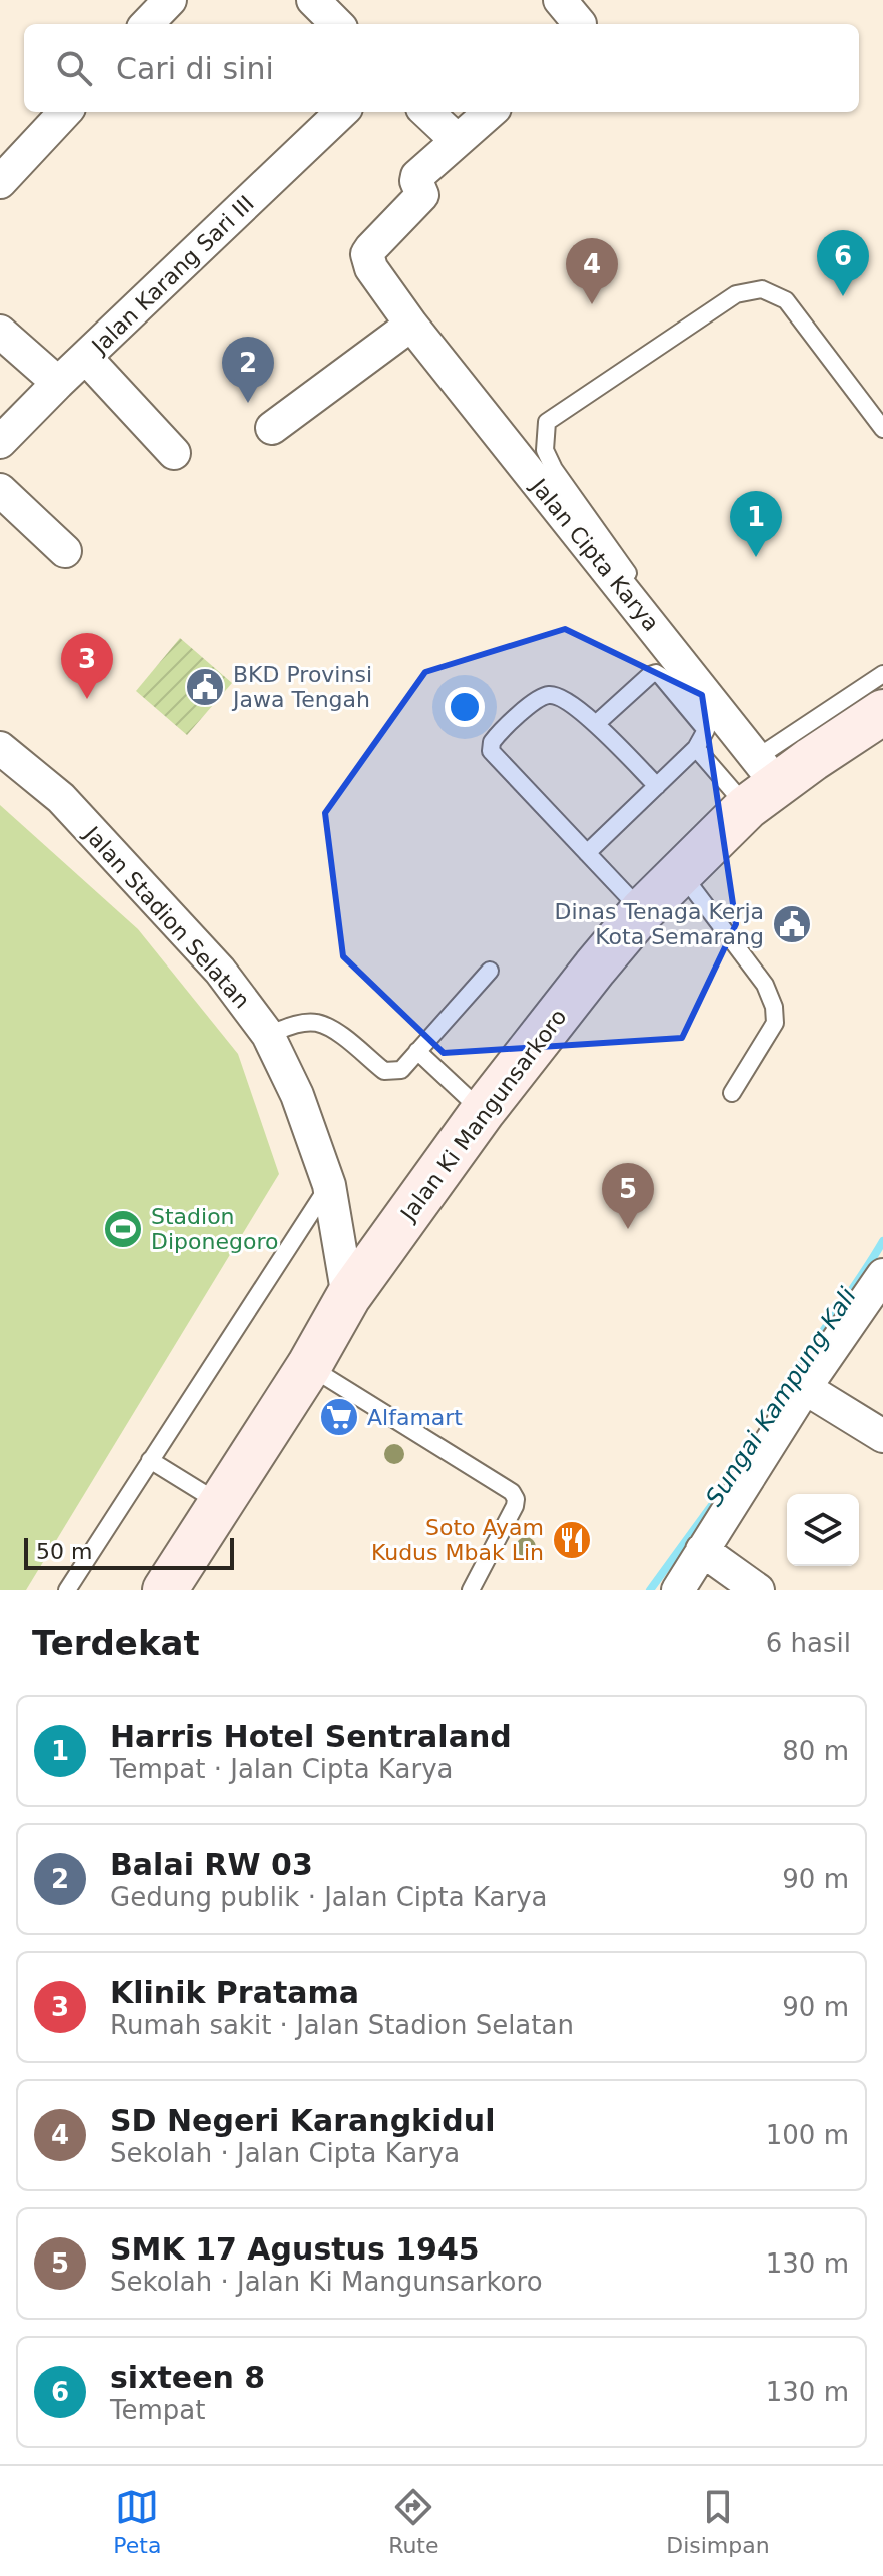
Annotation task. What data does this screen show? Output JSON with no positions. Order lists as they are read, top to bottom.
{
  "streets": {
    "main road": ["Jalan Ki Mangunsarkoro"],
    "street": ["Jalan Karang Sari III", "Jalan Cipta Karya", "Jalan Stadion Selatan"]
  },
  "crossings": [
    ["Jalan Cipta Karya", "Jalan Ki Mangunsarkoro"],
    ["Jalan Stadion Selatan", "Jalan Ki Mangunsarkoro"]
  ],
  "water": ["Sungai Kampung Kali"],
  "places": {
    "public building": ["BKD Provinsi Jawa Tengah", "Dinas Tenaga Kerja Kota Semarang"],
    "sports": ["Stadion Diponegoro"],
    "supermarket": ["Alfamart"],
    "restaurant": ["Soto Ayam Kudus Mbak Lin"]
  },
  "scale_bar": "50 m",
  "page": {
    "search": "Cari di sini",
    "pins": [
      "6",
      "4",
      "2",
      "1",
      "3",
      "5"
    ],
    "scale": "50 m",
    "heading": ["Terdekat", "6 hasil"],
    "list": [
      {
        "mark": "1",
        "name": "Harris Hotel Sentraland",
        "note": "Tempat · Jalan Cipta Karya",
        "value": "80 m"
      },
      {
        "mark": "2",
        "name": "Balai RW 03",
        "note": "Gedung publik · Jalan Cipta Karya",
        "value": "90 m"
      },
      {
        "mark": "3",
        "name": "Klinik Pratama",
        "note": "Rumah sakit · Jalan Stadion Selatan",
        "value": "90 m"
      },
      {
        "mark": "4",
        "name": "SD Negeri Karangkidul",
        "note": "Sekolah · Jalan Cipta Karya",
        "value": "100 m"
      },
      {
        "mark": "5",
        "name": "SMK 17 Agustus 1945",
        "note": "Sekolah · Jalan Ki Mangunsarkoro",
        "value": "130 m"
      },
      {
        "mark": "6",
        "name": "sixteen 8",
        "note": "Tempat",
        "value": "130 m"
      }
    ],
    "nav": ["Peta", "Rute", "Disimpan"]
  }
}
